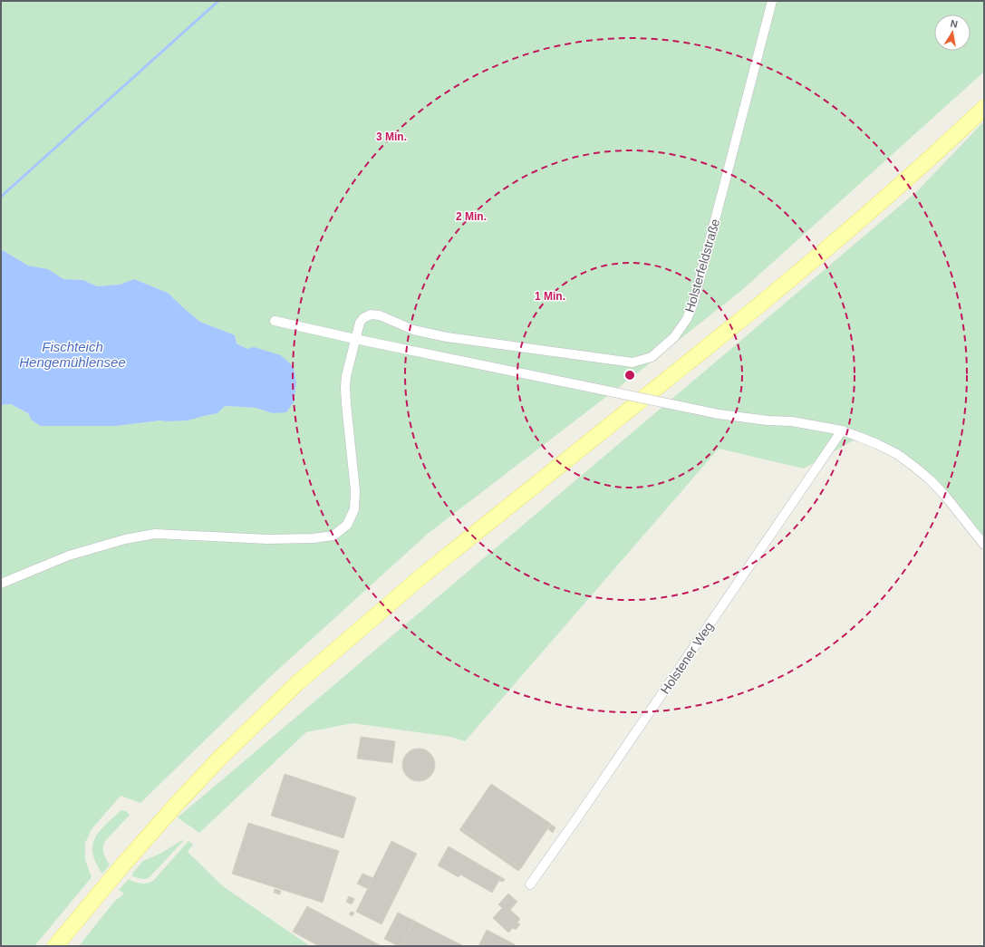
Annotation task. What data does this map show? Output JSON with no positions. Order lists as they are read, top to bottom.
{
  "streets": {
    "street": ["Holsterfeldstraße", "Holstener Weg"]
  },
  "water": ["Fischteich Hengemühlensee"],
  "north": "top",
  "rings": ["3 Min.", "2 Min.", "1 Min."]
}
